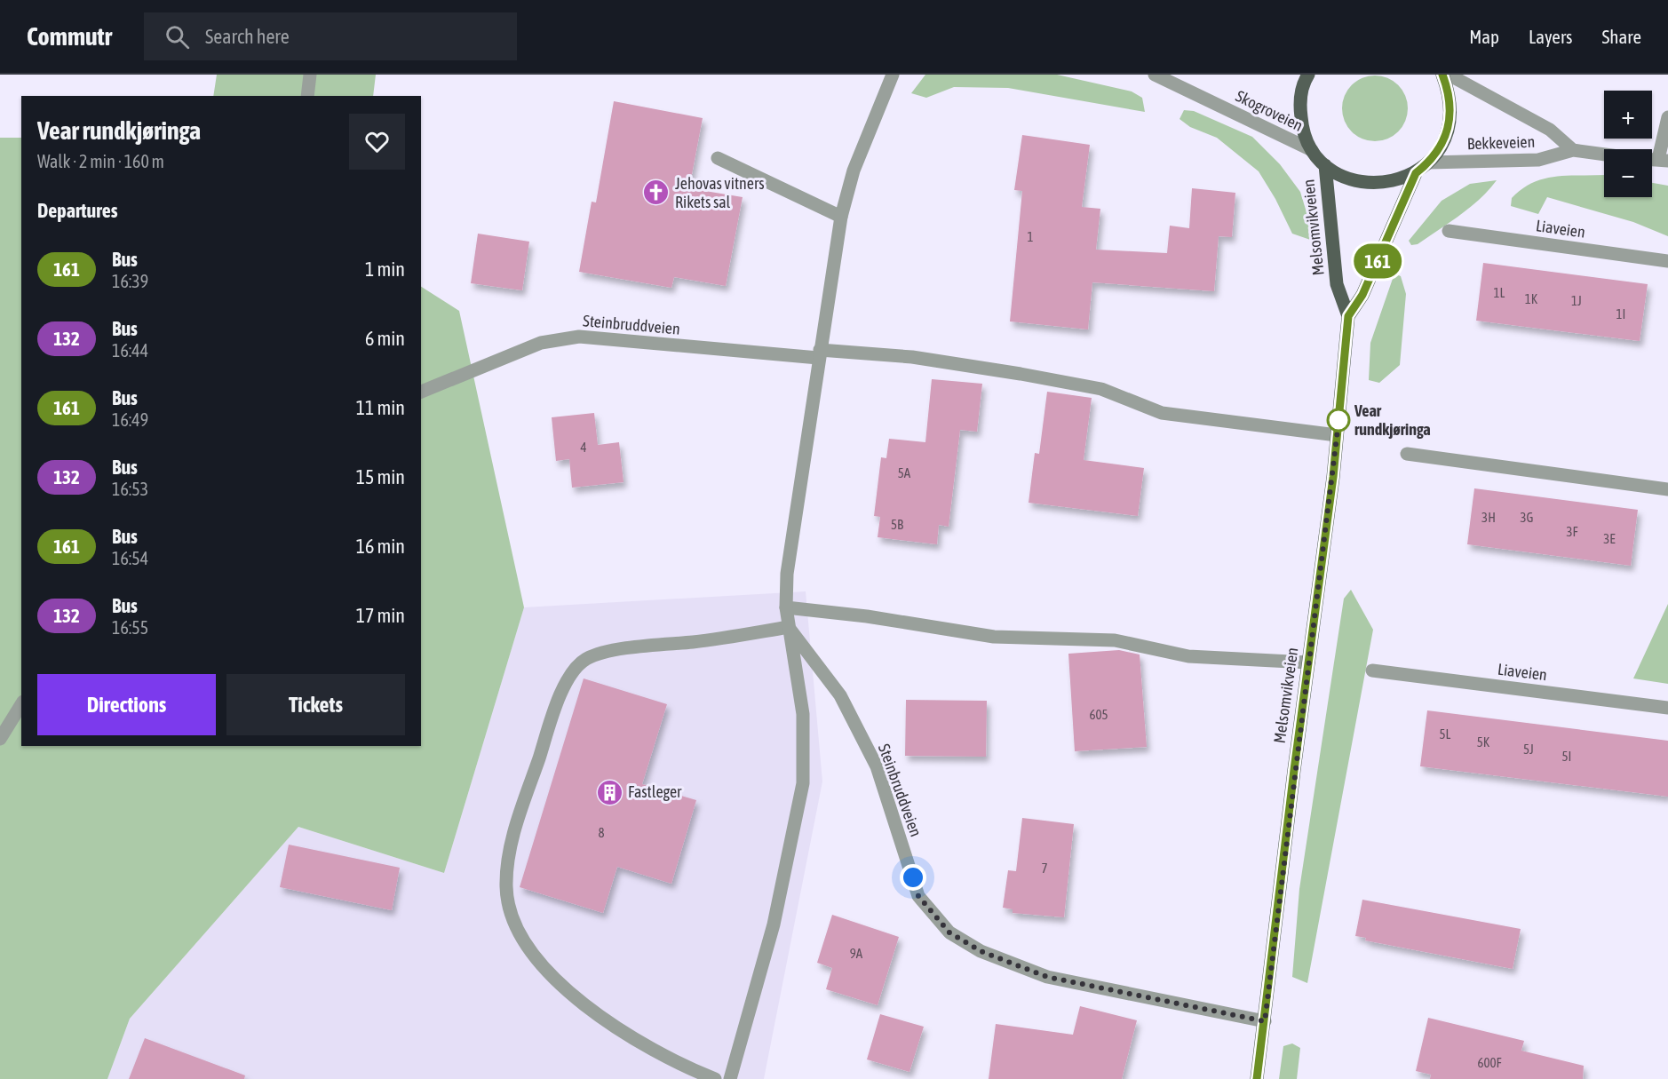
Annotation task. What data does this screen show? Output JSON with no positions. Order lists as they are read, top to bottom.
{
  "streets": {
    "main road": ["Melsomvikveien"],
    "street": [
      "Skogroveien",
      "Bekkeveien",
      "Liaveien",
      "Steinbruddveien"
    ]
  },
  "crossings": [
    ["Skogroveien", "Melsomvikveien"],
    ["Bekkeveien", "Melsomvikveien"],
    ["Melsomvikveien", "Steinbruddveien"]
  ],
  "places": {
    "church": ["Jehovas vitners Rikets sal"],
    "other": ["Vear rundkjøringa"],
    "building": ["Fastleger"]
  },
  "lines": ["bus line 161"],
  "house_numbers": [
    "1",
    "1L",
    "1K",
    "1J",
    "1I",
    "4",
    "5A",
    "3H",
    "3G",
    "5B",
    "3F",
    "3E",
    "605",
    "5L",
    "5K",
    "5J",
    "5I",
    "8",
    "7",
    "9A",
    "600F"
  ],
  "page": {
    "header": "Commutr",
    "search": "Search here",
    "nav": ["Map", "Layers", "Share"],
    "on_map": "161",
    "map_buttons": ["+", "−"],
    "heading": [
      ["Vear rundkjøringa", "Walk · 2 min · 160 m"],
      "Departures"
    ],
    "list": [
      {
        "mark": "161",
        "name": "Bus",
        "note": "16:39",
        "value": "1 min"
      },
      {
        "mark": "132",
        "name": "Bus",
        "note": "16:44",
        "value": "6 min"
      },
      {
        "mark": "161",
        "name": "Bus",
        "note": "16:49",
        "value": "11 min"
      },
      {
        "mark": "132",
        "name": "Bus",
        "note": "16:53",
        "value": "15 min"
      },
      {
        "mark": "161",
        "name": "Bus",
        "note": "16:54",
        "value": "16 min"
      },
      {
        "mark": "132",
        "name": "Bus",
        "note": "16:55",
        "value": "17 min"
      }
    ],
    "buttons": ["Directions", "Tickets"]
  }
}
